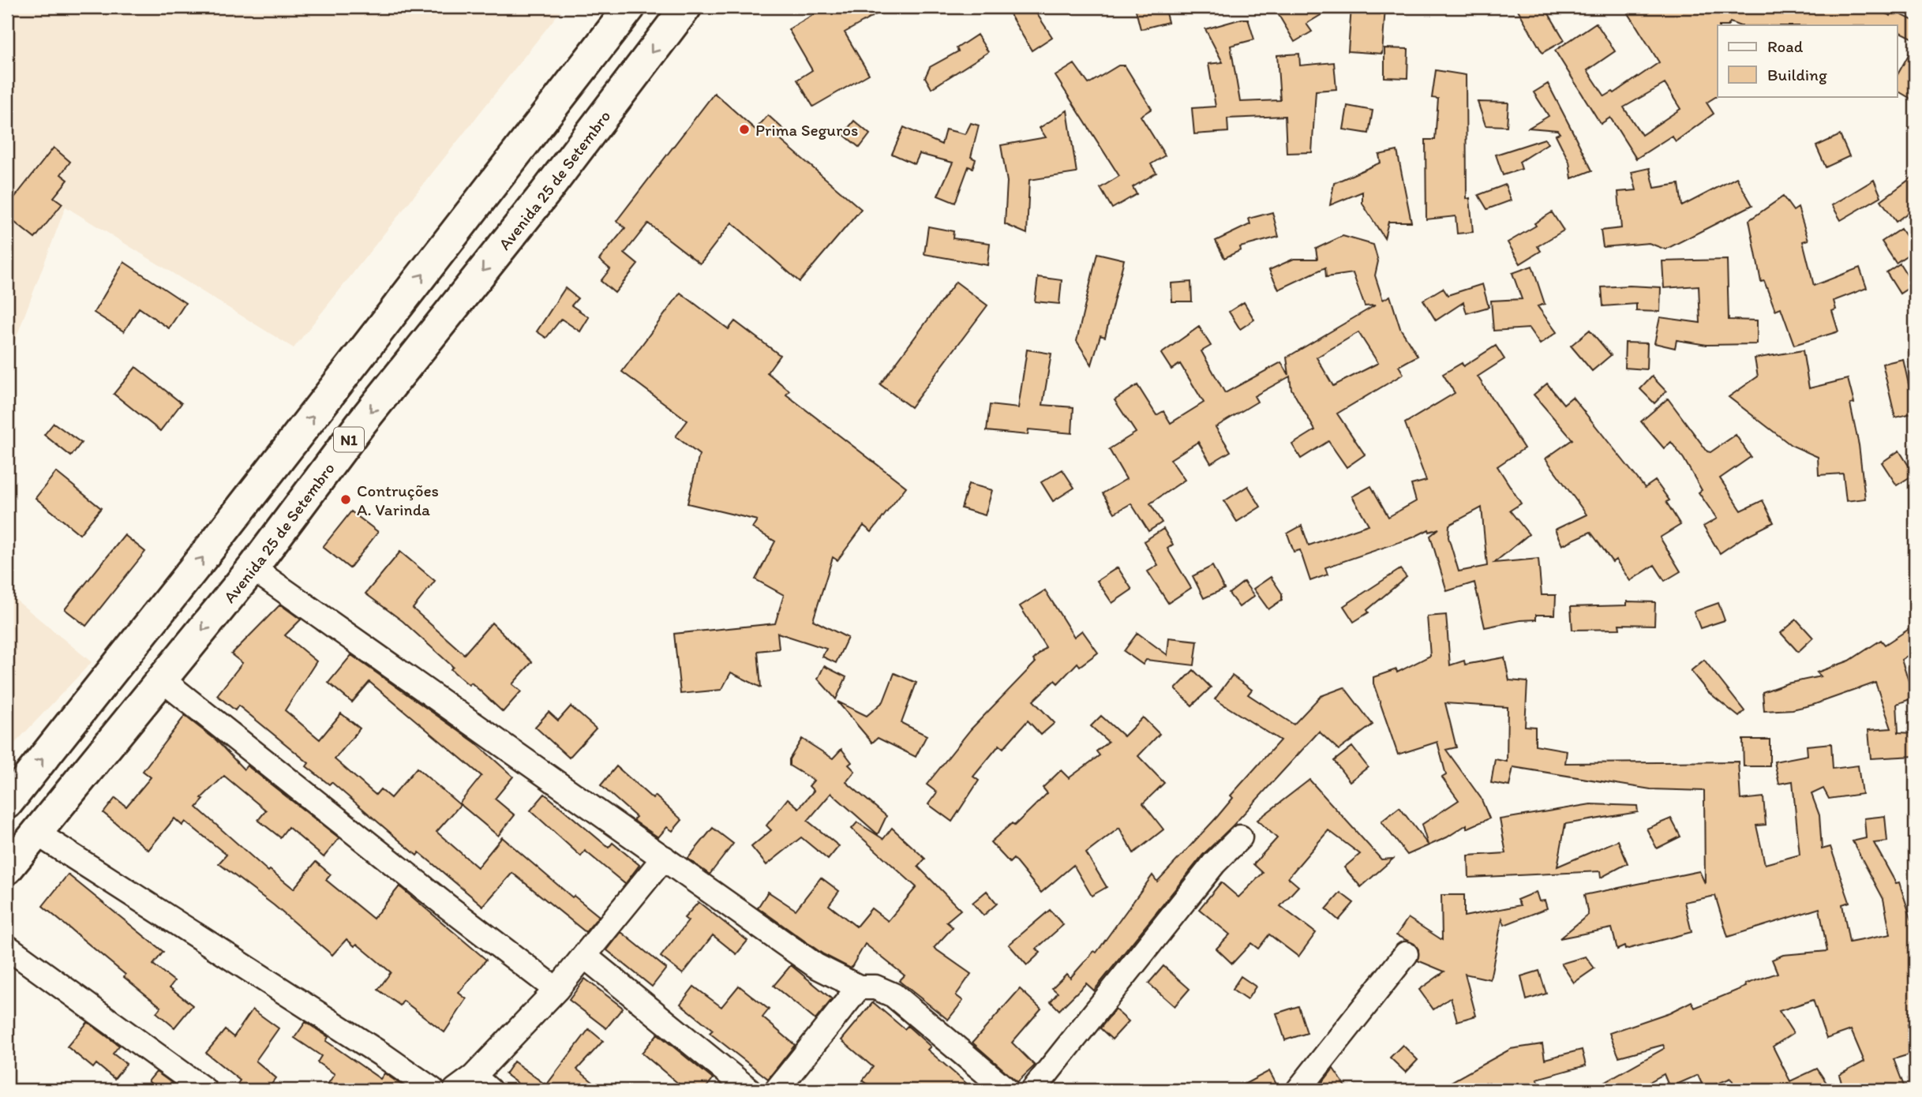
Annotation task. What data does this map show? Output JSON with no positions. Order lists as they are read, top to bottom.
{
  "streets": {
    "highway": ["Avenida 25 de Setembro", "N1"]
  },
  "places": ["Prima Seguros", "Contruções A. Varinda"],
  "legend": ["Road", "Building"]
}
